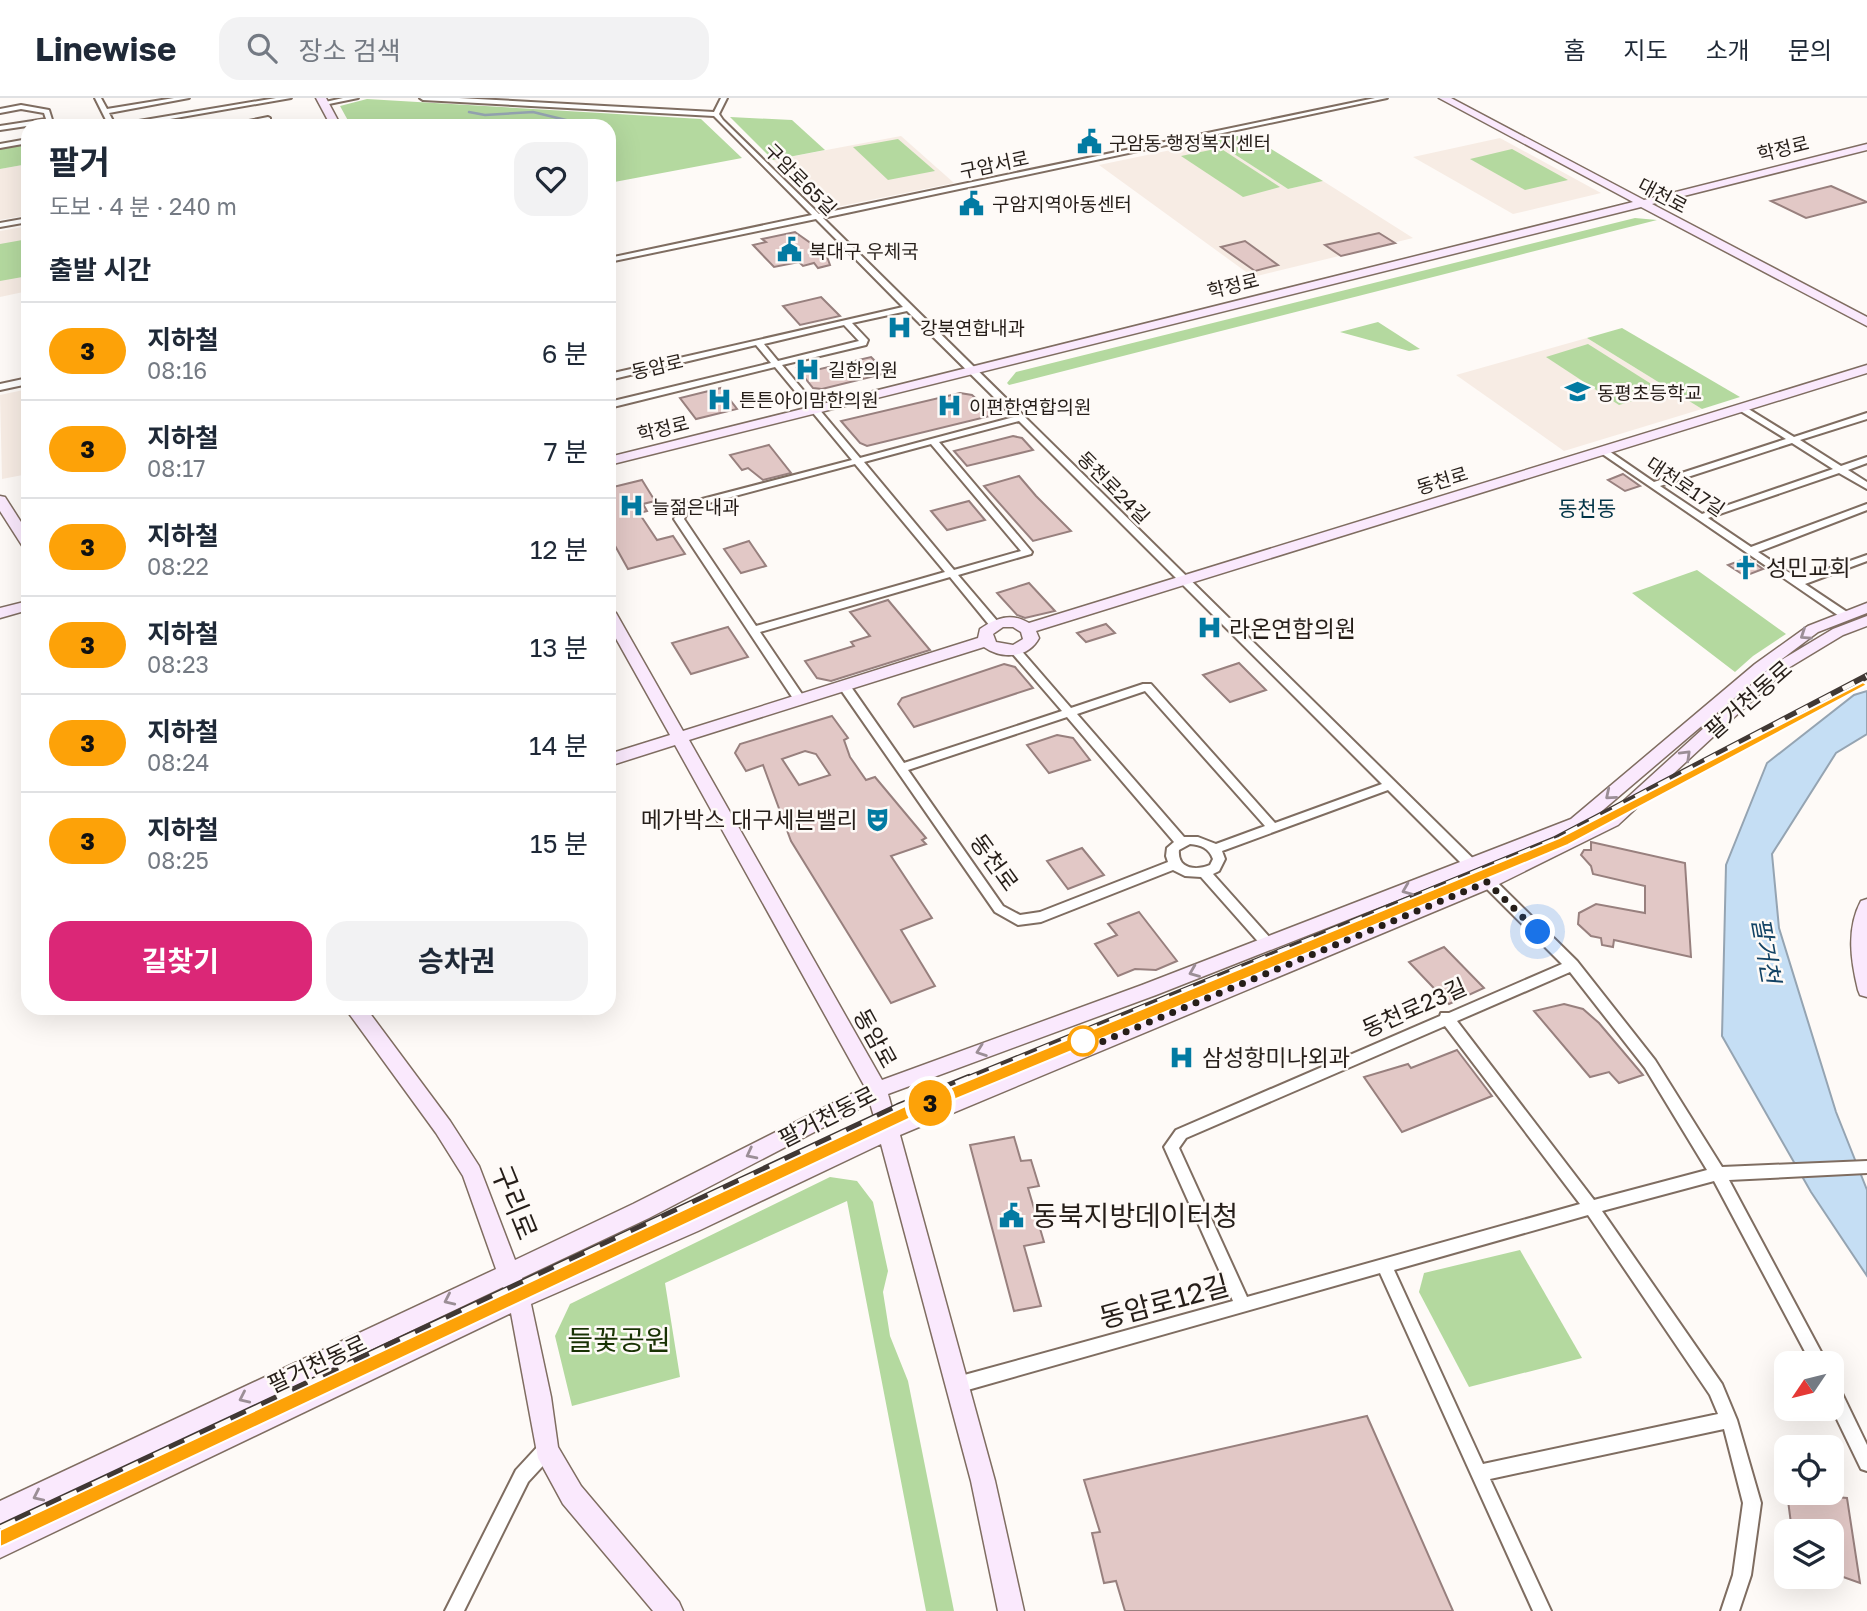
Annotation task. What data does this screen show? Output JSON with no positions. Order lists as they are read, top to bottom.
{
  "streets": {
    "main road": [
      "학정로",
      "대천로",
      "동암로",
      "동천로",
      "팔거천동로",
      "구리로"
    ],
    "street": [
      "구암서로",
      "구암로65길",
      "대천로17길",
      "동천로24길",
      "동천로23길",
      "동암로12길"
    ]
  },
  "crossings": [
    ["학정로", "구암로65길"],
    ["학정로", "대천로"],
    ["학정로", "동천로24길"],
    ["구암서로", "구암로65길"],
    ["구암로65길", "동천로24길"],
    ["동암로", "팔거천동로"],
    ["동암로", "동암로12길"],
    ["동천로", "대천로17길"],
    ["동천로", "동천로24길"],
    ["대천로17길", "팔거천동로"],
    ["팔거천동로", "구리로"],
    ["동천로23길", "동암로12길"]
  ],
  "districts": ["동천동"],
  "water": ["팔거천"],
  "parks": ["들꽃공원"],
  "places": {
    "public building": [
      "구암동 행정복지센터",
      "구암지역아동센터",
      "북대구 우체국",
      "동북지방데이터청"
    ],
    "hospital": [
      "강북연합내과",
      "길한의원",
      "튼튼아이맘한의원",
      "이편한연합의원",
      "늘젊은내과",
      "라온연합의원",
      "삼성항미나외과"
    ],
    "school or university": ["동평초등학교"],
    "church": ["성민교회"],
    "theatre": ["메가박스 대구세븐밸리"]
  },
  "lines": ["metro line 3"],
  "north": "bottom left",
  "page": {
    "header": "Linewise",
    "search": "장소 검색",
    "nav": [
      "홈",
      "지도",
      "소개",
      "문의"
    ],
    "on_map": "3",
    "heading": [
      ["팔거", "도보 · 4 분 · 240 m"],
      "출발 시간"
    ],
    "list": [
      {
        "mark": "3",
        "name": "지하철",
        "note": "08:16",
        "value": "6 분"
      },
      {
        "mark": "3",
        "name": "지하철",
        "note": "08:17",
        "value": "7 분"
      },
      {
        "mark": "3",
        "name": "지하철",
        "note": "08:22",
        "value": "12 분"
      },
      {
        "mark": "3",
        "name": "지하철",
        "note": "08:23",
        "value": "13 분"
      },
      {
        "mark": "3",
        "name": "지하철",
        "note": "08:24",
        "value": "14 분"
      },
      {
        "mark": "3",
        "name": "지하철",
        "note": "08:25",
        "value": "15 분"
      }
    ],
    "buttons": ["길찾기", "승차권"]
  }
}
